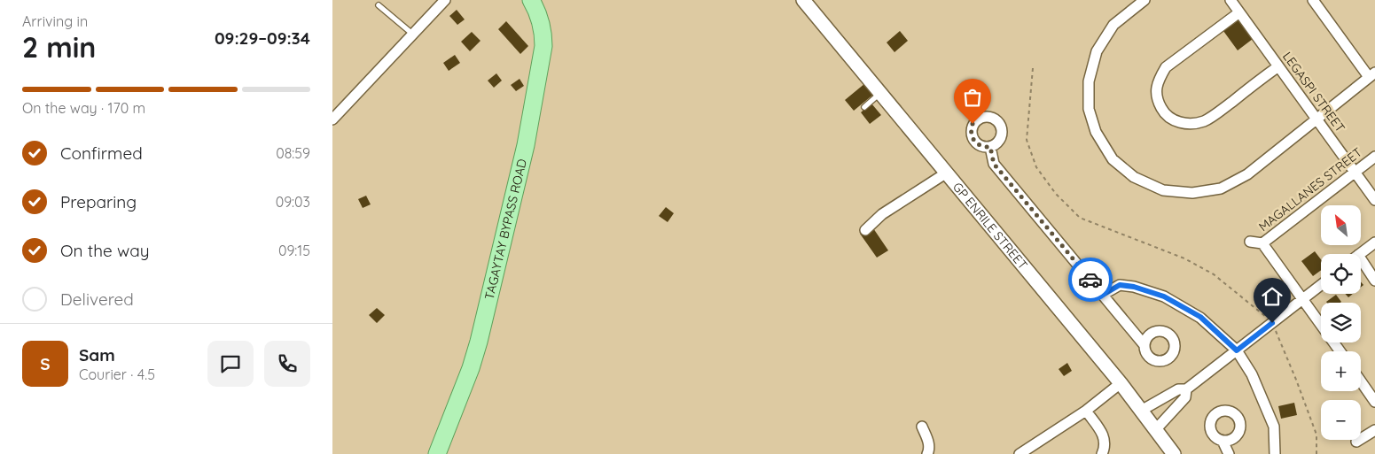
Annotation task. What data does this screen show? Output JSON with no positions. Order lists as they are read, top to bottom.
{
  "streets": {
    "main road": ["TAGAYTAY BYPASS ROAD"],
    "street": ["LEGASPI STREET", "MAGALLANES STREET", "GP ENRILE STREET"]
  },
  "crossings": [
    ["LEGASPI STREET", "MAGALLANES STREET"]
  ],
  "north": "top left",
  "page": {
    "heading": ["2 min", "Arriving in", "09:29–09:34"],
    "panel": ["Sam", "Courier · 4.5"],
    "bar": "On the way · 170 m",
    "list": [
      ["Confirmed", "08:59"],
      ["Preparing", "09:03"],
      ["On the way", "09:15"],
      "Delivered"
    ],
    "map_buttons": ["+", "−"],
    "round": "S"
  }
}
